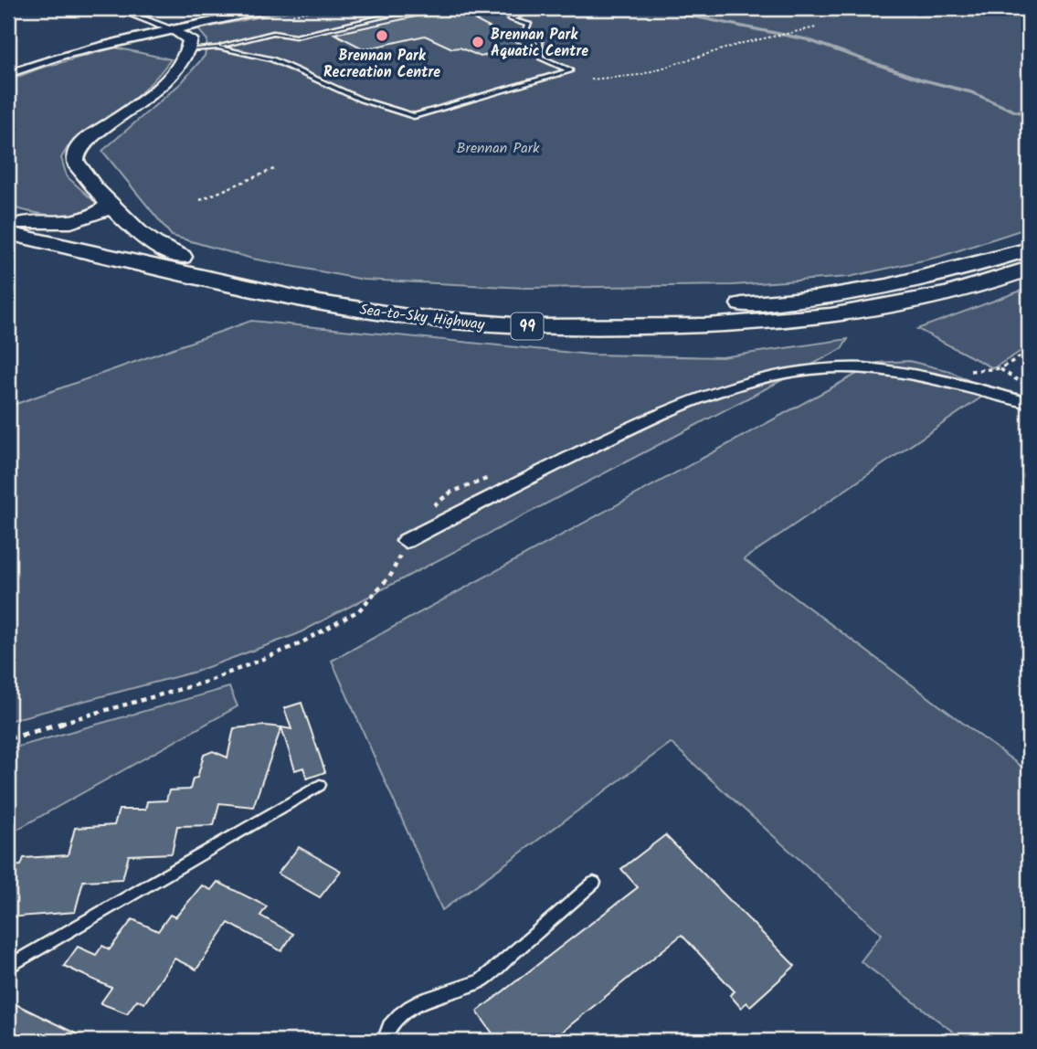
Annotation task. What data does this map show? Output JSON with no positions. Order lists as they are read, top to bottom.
{
  "streets": {
    "highway": ["Sea-to-Sky Highway", "99"]
  },
  "parks": ["Brennan Park"],
  "places": ["Brennan Park Recreation Centre", "Brennan Park Aquatic Centre"]
}
